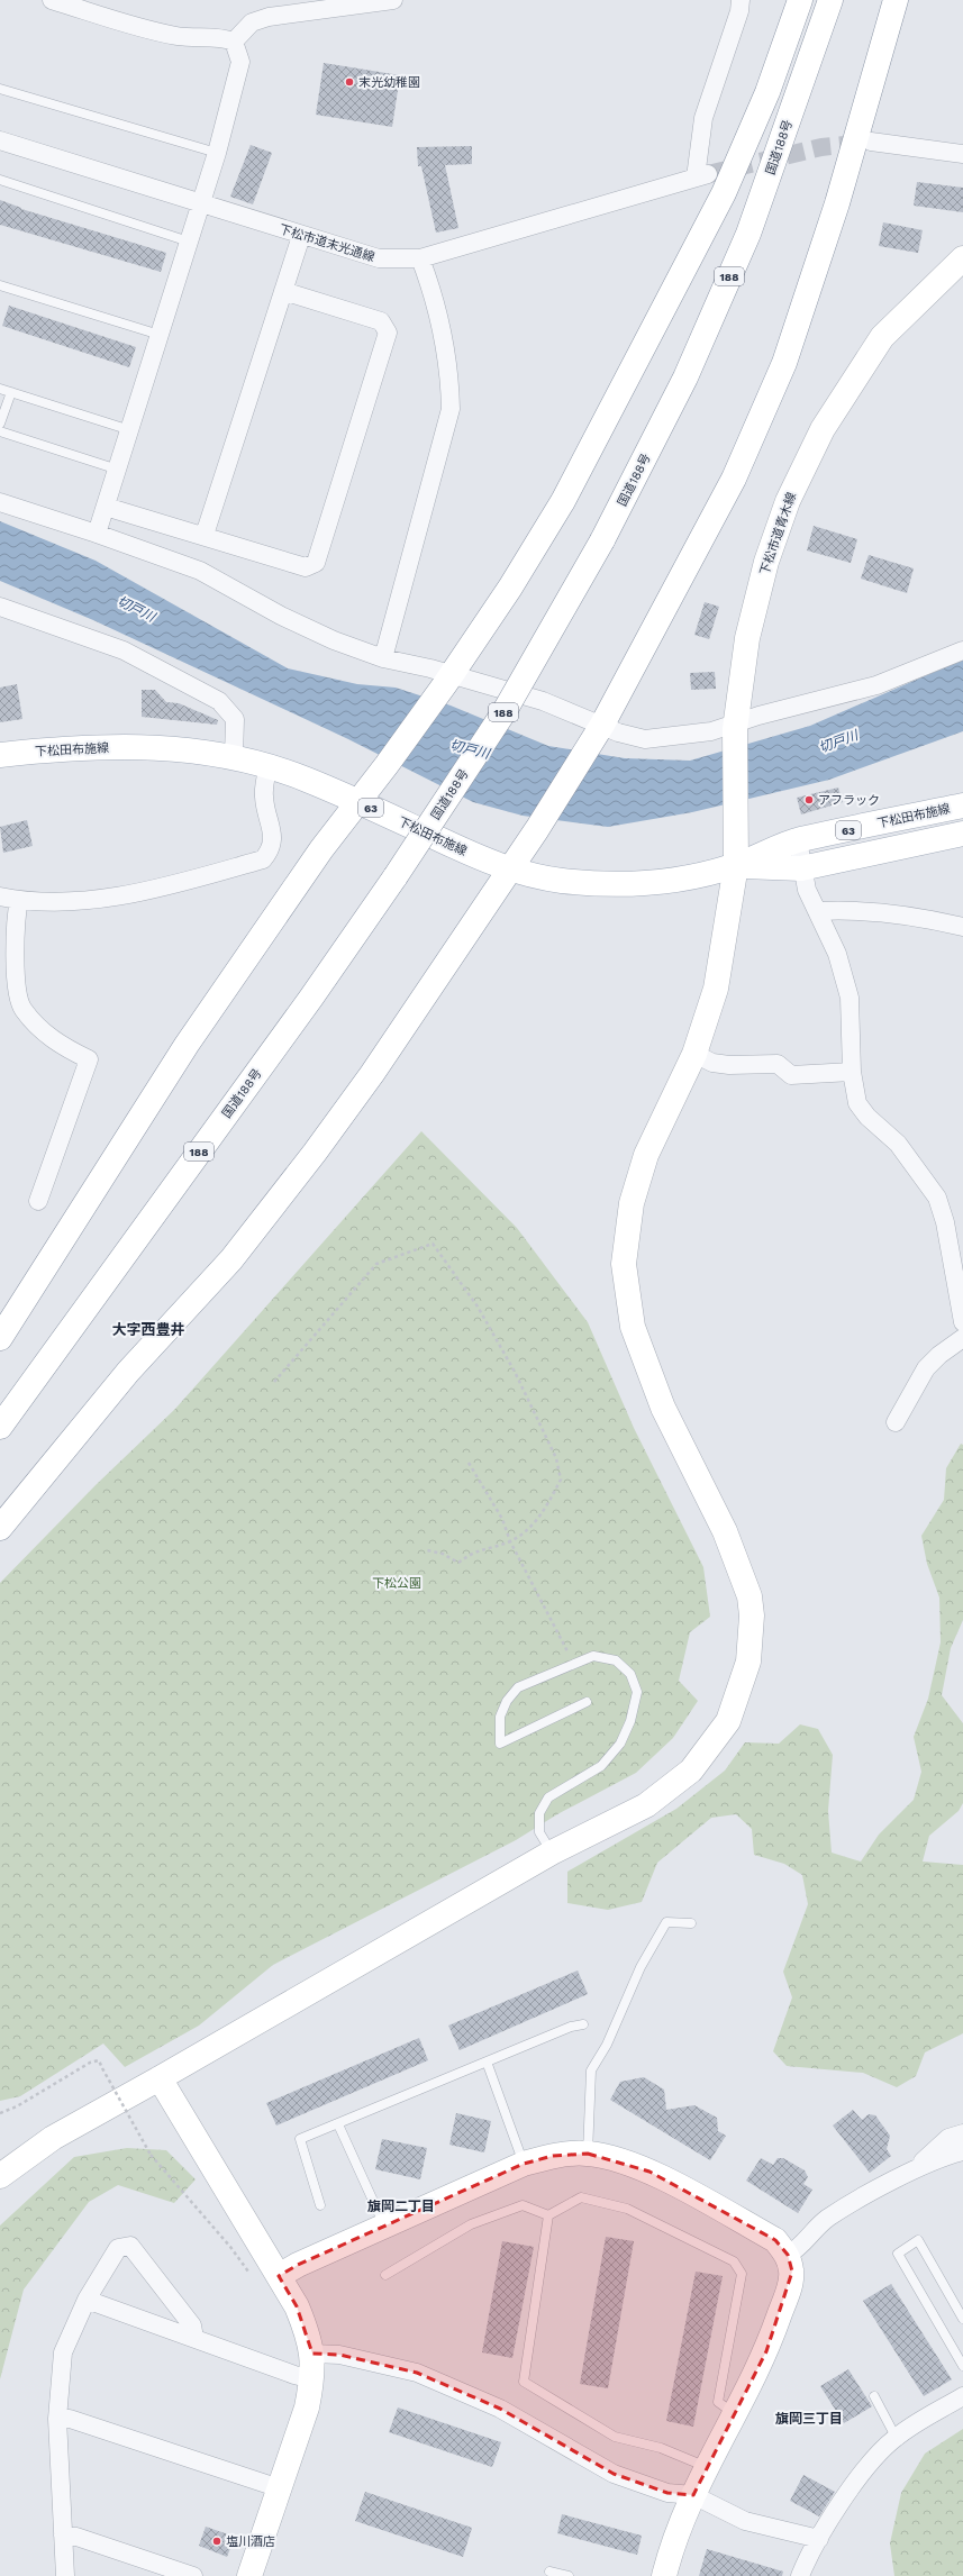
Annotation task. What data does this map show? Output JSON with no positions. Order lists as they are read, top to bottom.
{
  "streets": {
    "main road": [
      "国道188号",
      "188",
      "下松市道青木線",
      "下松田布施線",
      "63"
    ],
    "street": ["下松市道末光通線"]
  },
  "crossings": [
    ["下松市道青木線", "下松田布施線"]
  ],
  "districts": ["大字西豊井", "旗岡二丁目", "旗岡三丁目"],
  "water": ["切戸川"],
  "parks": ["下松公園"],
  "places": ["末光幼稚園", "アフラック", "塩川酒店"]
}
